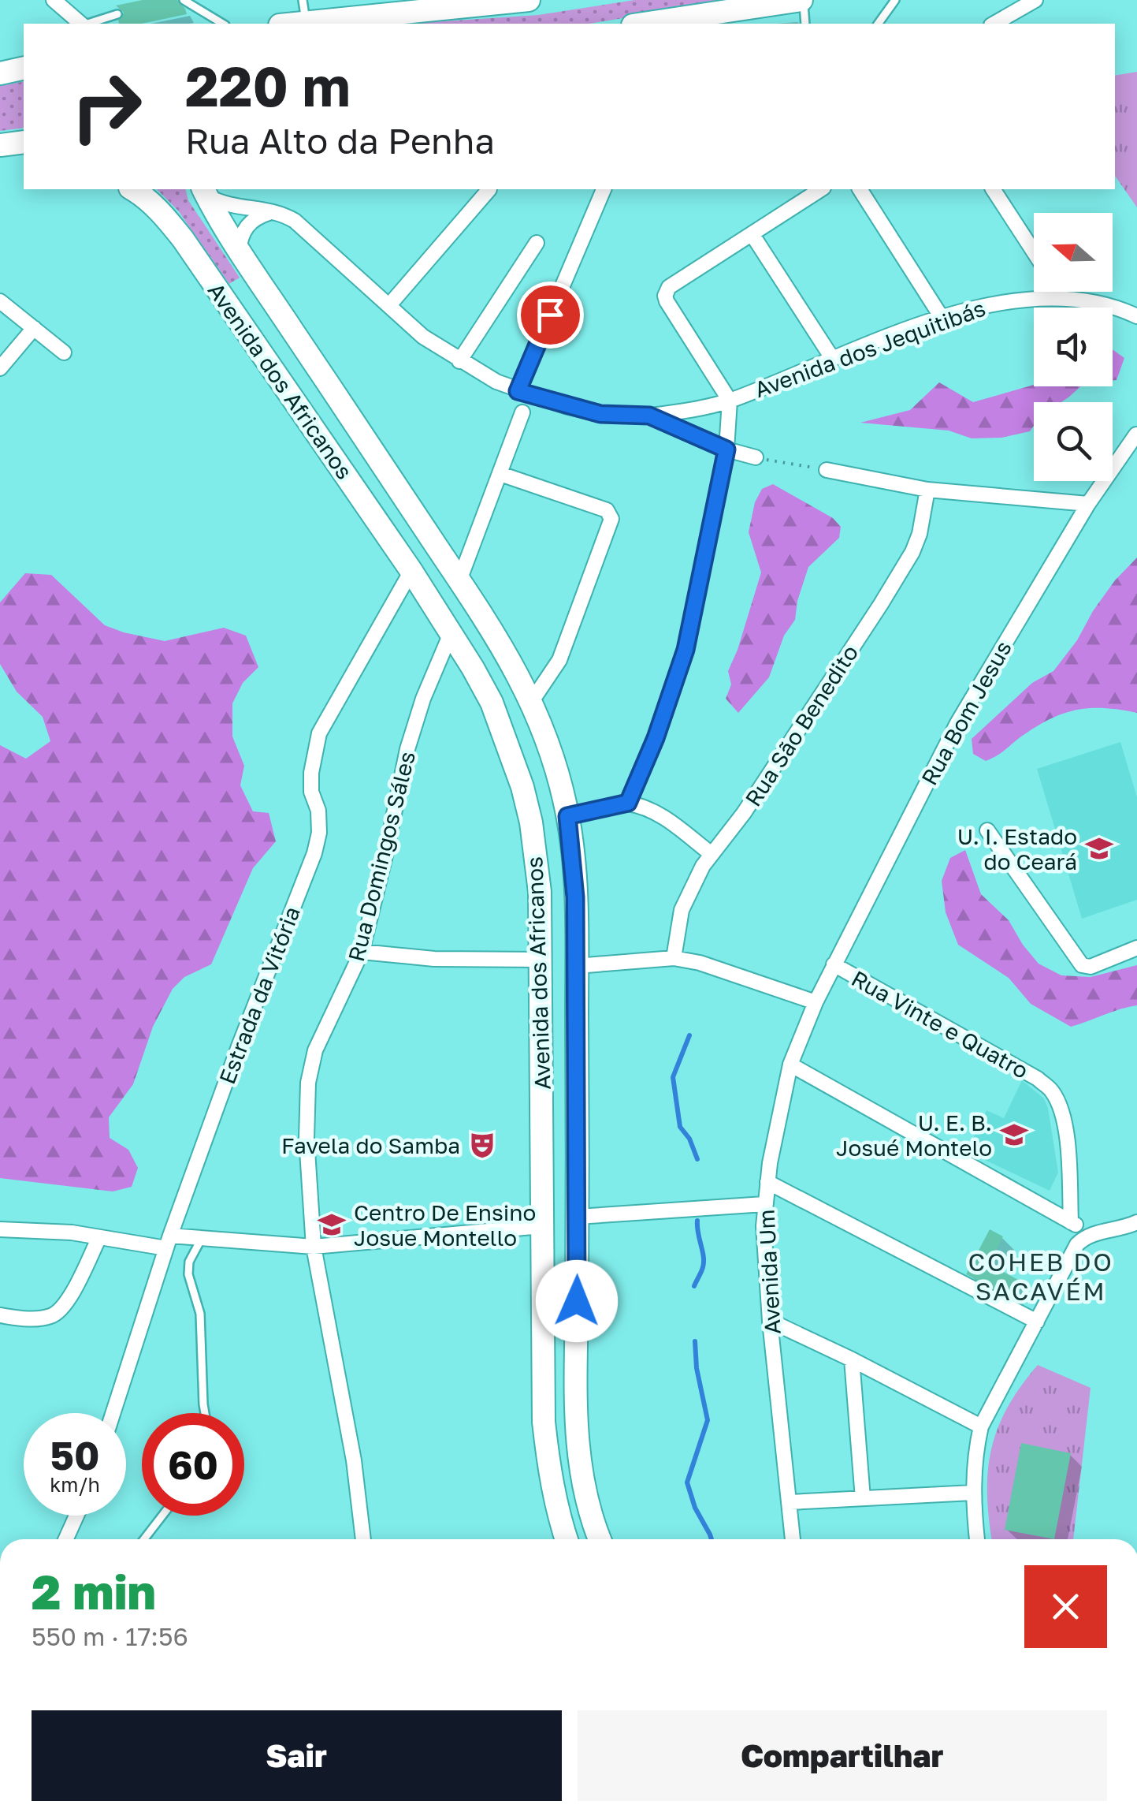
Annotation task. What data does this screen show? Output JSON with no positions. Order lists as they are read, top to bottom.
{
  "streets": {
    "main road": ["Avenida dos Africanos"],
    "street": [
      "Avenida dos Jequitibás",
      "Rua Bom Jesus",
      "Rua São Benedito",
      "Rua Domingos Sáles",
      "Estrada da Vitória",
      "Rua Vinte e Quatro",
      "Avenida Um"
    ]
  },
  "crossings": [
    ["Avenida dos Africanos", "Rua Domingos Sáles"],
    ["Avenida dos Africanos", "Estrada da Vitória"],
    ["Rua Bom Jesus", "Rua Vinte e Quatro"],
    ["Rua Bom Jesus", "Avenida Um"]
  ],
  "districts": ["COHEB DO SACAVÉM"],
  "places": {
    "school or university": ["U. I. Estado do Ceará", "U. E. B. Josué Montelo", "Centro De Ensino Josue Montello"],
    "theatre": ["Favela do Samba"]
  },
  "north": "left",
  "page": {
    "turn": ["220 m", "Rua Alto da Penha"],
    "speed": "50 km/h",
    "limit": "60",
    "heading": ["2 min", "550 m · 17:56"],
    "buttons": ["Sair", "Compartilhar"]
  }
}
